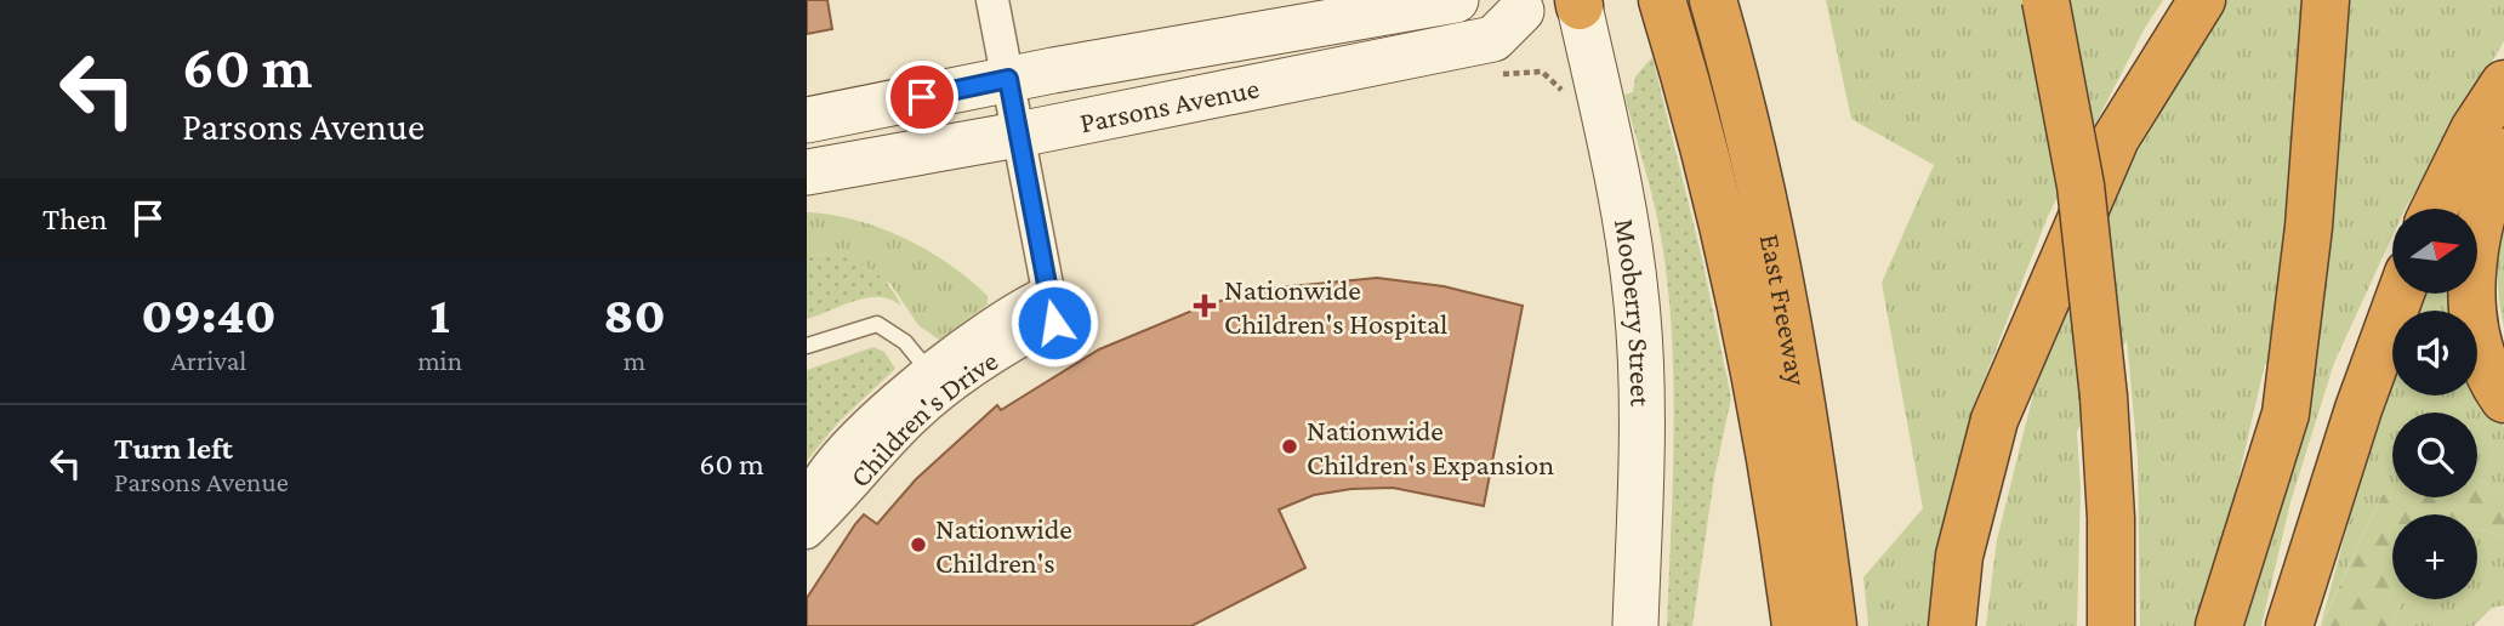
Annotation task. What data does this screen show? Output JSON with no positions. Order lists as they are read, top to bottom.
{
  "streets": {
    "highway": ["East Freeway"],
    "street": ["Parsons Avenue", "Mooberry Street", "Children's Drive"]
  },
  "crossings": [
    ["Parsons Avenue", "Mooberry Street"],
    ["Parsons Avenue", "Children's Drive"]
  ],
  "places": {
    "health": ["Nationwide Children's Hospital"],
    "other": ["Nationwide Children's Expansion", "Nationwide Children's"]
  },
  "north": "right",
  "page": {
    "turn": ["60 m", "Parsons Avenue"],
    "then": "Then",
    "map_buttons": "+",
    "eta": [
      "09:40",
      "Arrival",
      "1",
      "min",
      "80",
      "m"
    ],
    "list": [
      {
        "name": "Turn left",
        "note": "Parsons Avenue",
        "value": "60 m"
      }
    ]
  }
}
